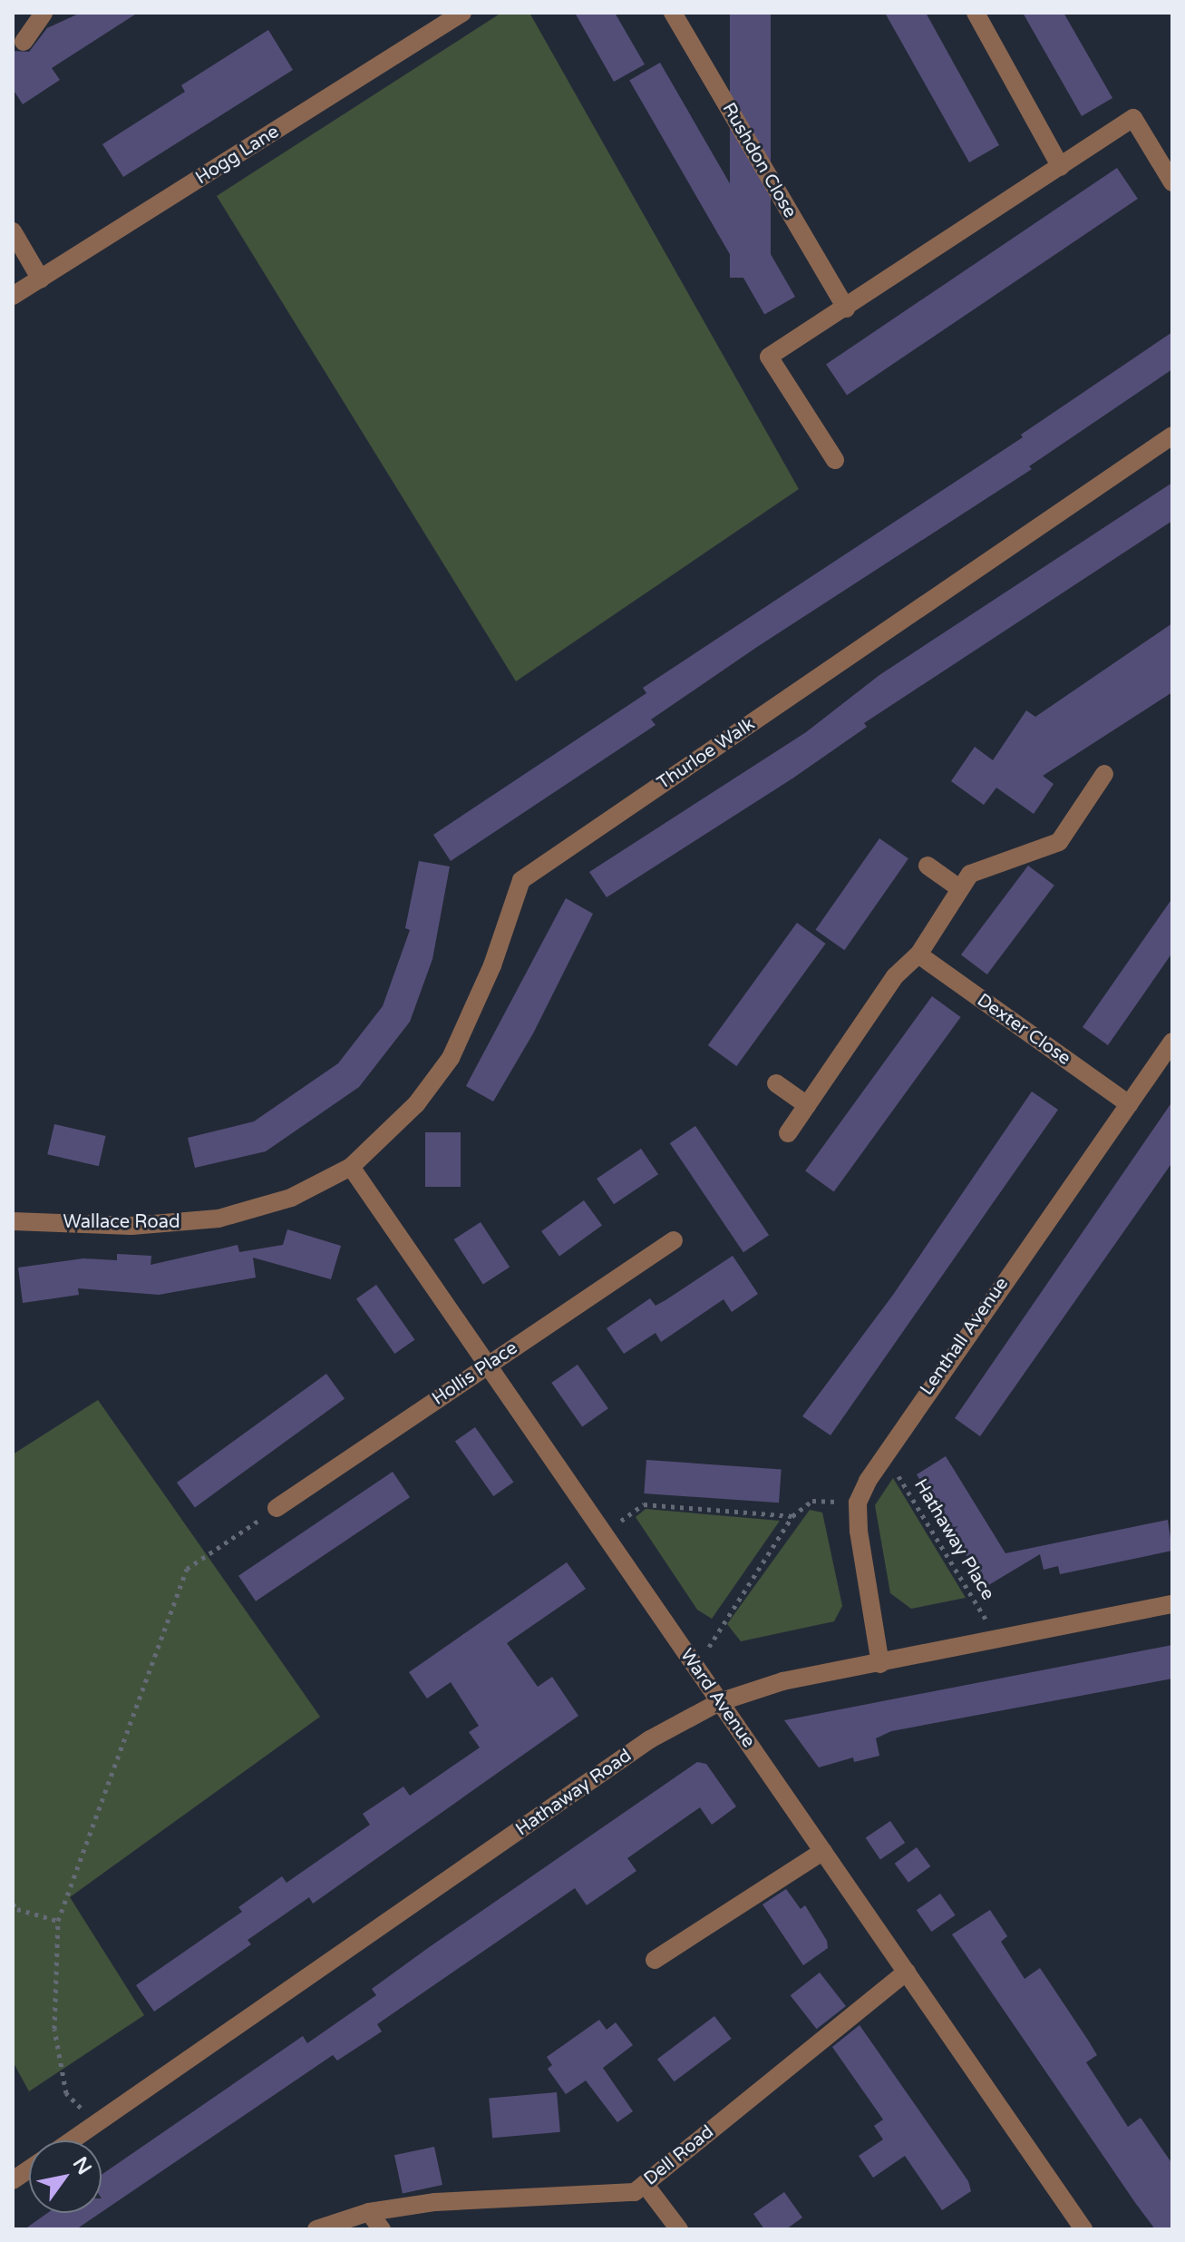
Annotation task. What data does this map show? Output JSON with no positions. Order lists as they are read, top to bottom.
{
  "streets": {
    "street": [
      "Hogg Lane",
      "Rushdon Close",
      "Thurloe Walk",
      "Dexter Close",
      "Wallace Road",
      "Lenthall Avenue",
      "Hollis Place",
      "Ward Avenue",
      "Hathaway Road",
      "Dell Road"
    ],
    "path": ["Hathaway Place"]
  },
  "crossings": [
    ["Thurloe Walk", "Wallace Road"],
    ["Thurloe Walk", "Ward Avenue"],
    ["Dexter Close", "Lenthall Avenue"],
    ["Wallace Road", "Ward Avenue"],
    ["Lenthall Avenue", "Hathaway Place"],
    ["Hollis Place", "Ward Avenue"],
    ["Hathaway Place", "Hathaway Road"],
    ["Ward Avenue", "Hathaway Road"],
    ["Ward Avenue", "Dell Road"]
  ],
  "north": "top right"
}
